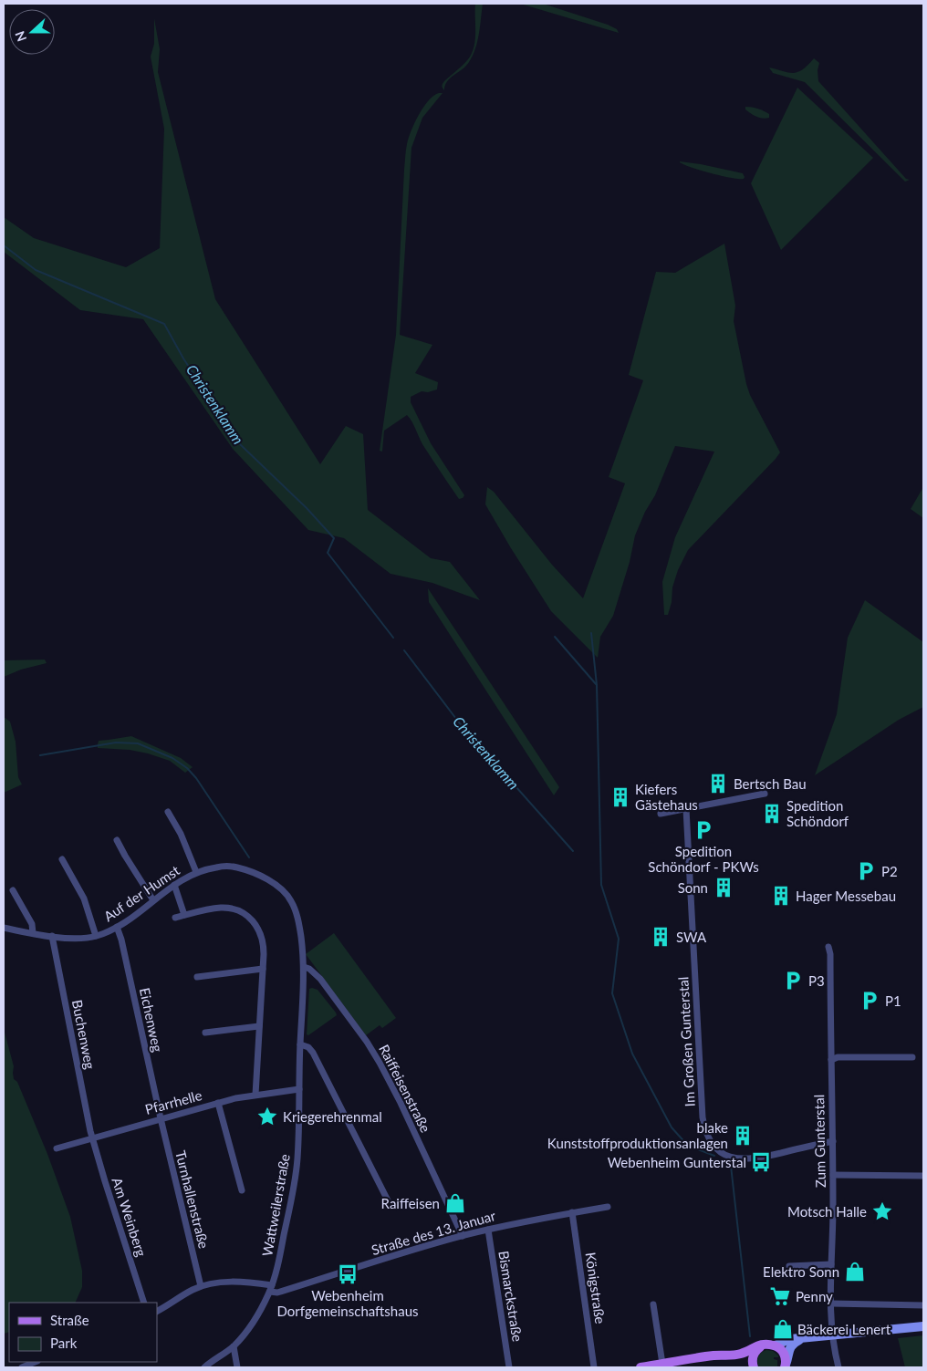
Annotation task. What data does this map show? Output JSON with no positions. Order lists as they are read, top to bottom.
{
  "streets": {
    "street": [
      "Auf der Humst",
      "Eichenweg",
      "Buchenweg",
      "Im Großen Gunterstal",
      "Raiffeisenstraße",
      "Pfarrhelle",
      "Zum Gunterstal",
      "Turnhallenstraße",
      "Wattweilerstraße",
      "Am Weinberg",
      "Straße des 13. Januar",
      "Königstraße",
      "Bismarckstraße"
    ]
  },
  "crossings": [
    ["Auf der Humst", "Eichenweg"],
    ["Auf der Humst", "Buchenweg"],
    ["Auf der Humst", "Wattweilerstraße"],
    ["Eichenweg", "Pfarrhelle"],
    ["Eichenweg", "Turnhallenstraße"],
    ["Buchenweg", "Pfarrhelle"],
    ["Buchenweg", "Am Weinberg"],
    ["Im Großen Gunterstal", "Zum Gunterstal"],
    ["Raiffeisenstraße", "Wattweilerstraße"],
    ["Raiffeisenstraße", "Straße des 13. Januar"],
    ["Pfarrhelle", "Turnhallenstraße"],
    ["Pfarrhelle", "Wattweilerstraße"],
    ["Pfarrhelle", "Am Weinberg"],
    ["Wattweilerstraße", "Straße des 13. Januar"],
    ["Straße des 13. Januar", "Königstraße"],
    ["Straße des 13. Januar", "Bismarckstraße"]
  ],
  "water": ["Christenklamm"],
  "places": {
    "building": [
      "Bertsch Bau",
      "Kiefers Gästehaus",
      "Spedition Schöndorf",
      "Sonn",
      "Hager Messebau",
      "SWA",
      "blake Kunststoffproduktionsanlagen"
    ],
    "parking": [
      "Spedition Schöndorf - PKWs",
      "P2",
      "P3",
      "P1"
    ],
    "place": ["Kriegerehrenmal", "Motsch Halle"],
    "bus stop": ["Webenheim Gunterstal", "Webenheim Dorfgemeinschaftshaus"],
    "shop": ["Raiffeisen", "Elektro Sonn", "Bäckerei Lenert"],
    "supermarket": ["Penny"]
  },
  "legend": ["Straße", "Park"],
  "north": "left"
}
